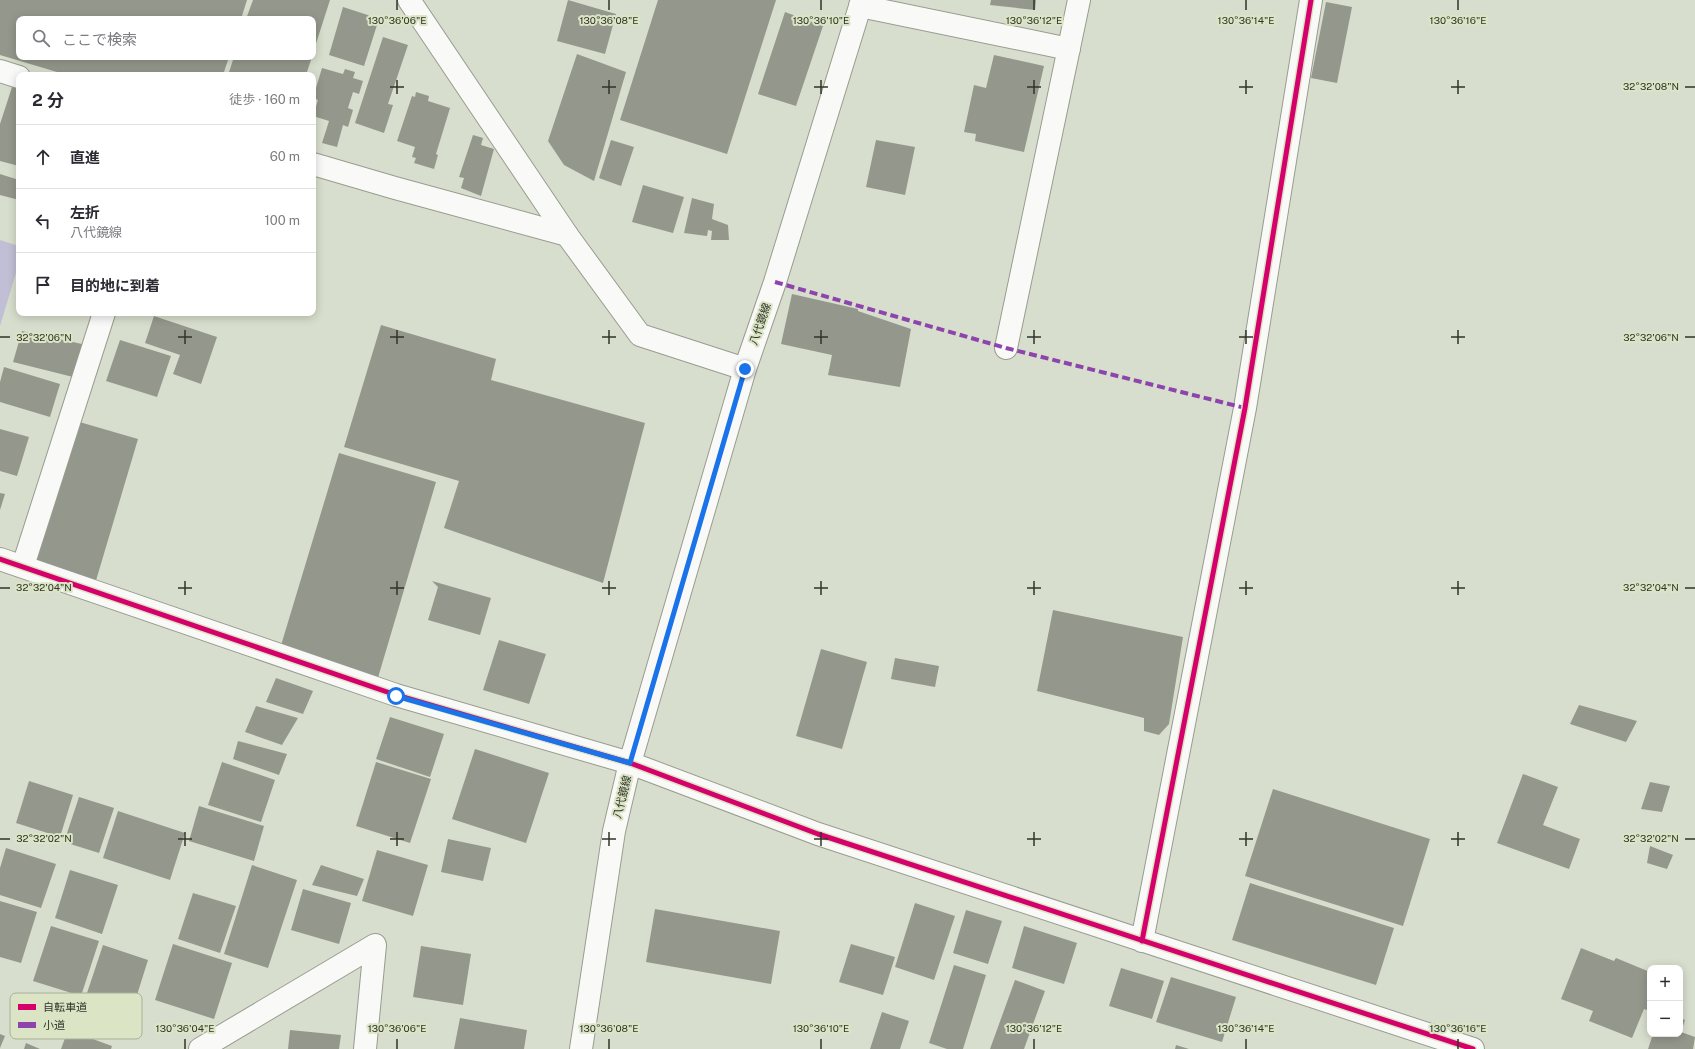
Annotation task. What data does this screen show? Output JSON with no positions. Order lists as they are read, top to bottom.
{
  "streets": {
    "street": ["八代鏡線"]
  },
  "legend": ["自転車道", "小道"],
  "page": {
    "search": "ここで検索",
    "heading": ["2 分", "徒歩 · 160 m"],
    "list": [
      ["直進", "60 m"],
      ["左折", "八代鏡線", "100 m"],
      "目的地に到着"
    ],
    "map_buttons": ["+", "−"]
  },
  "coordinates": [
    "130°36'06\"E",
    "130°36'08\"E",
    "130°36'10\"E",
    "130°36'12\"E",
    "130°36'14\"E",
    "130°36'16\"E",
    "32°32'08\"N",
    "32°32'06\"N",
    "32°32'04\"N",
    "32°32'02\"N",
    "130°36'04\"E"
  ]
}
